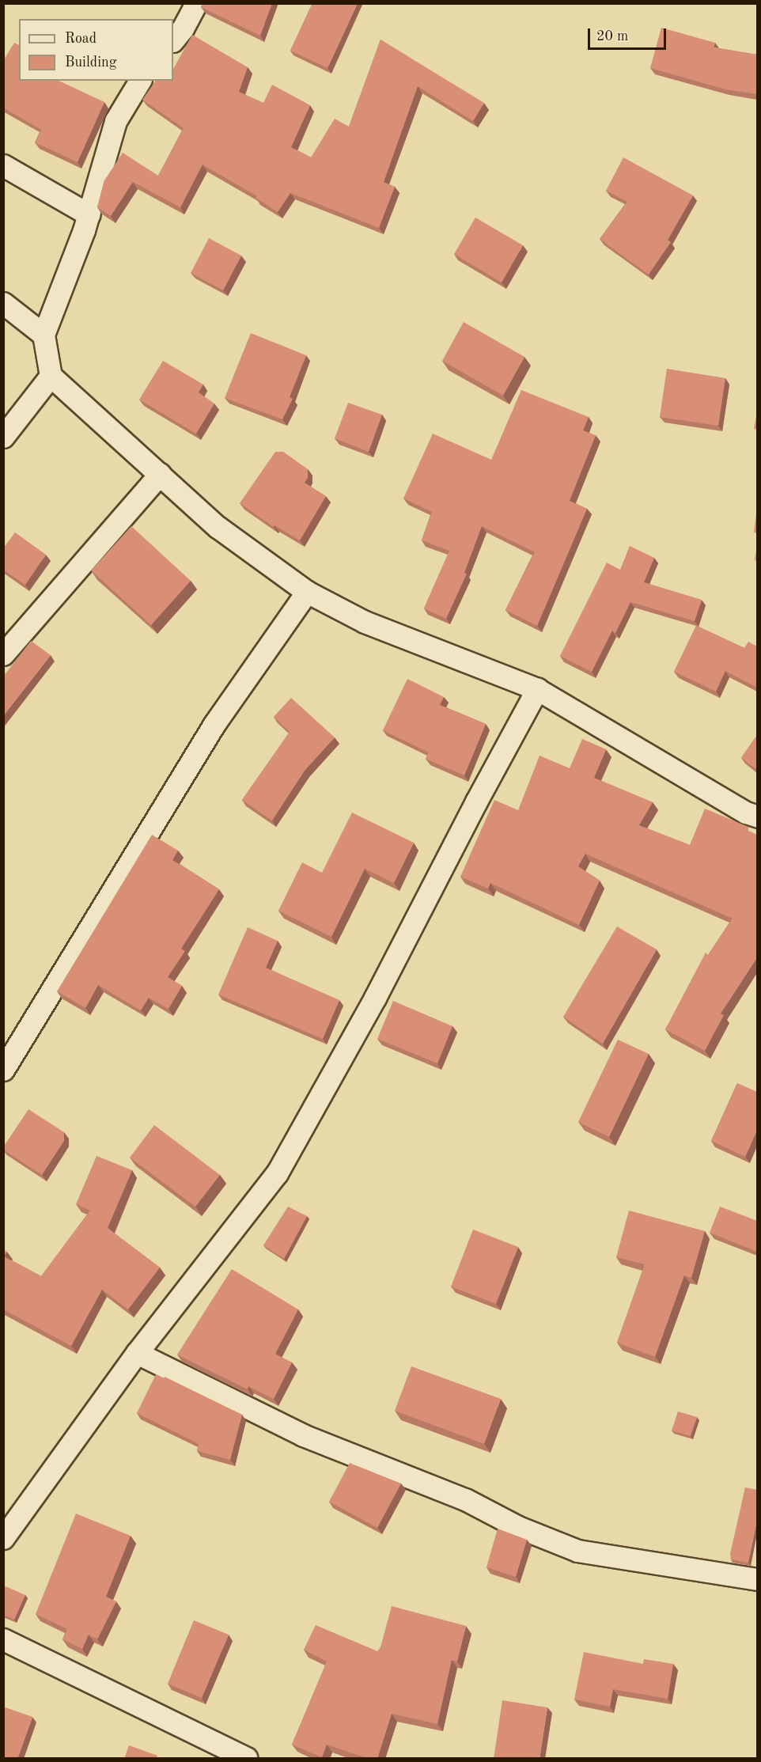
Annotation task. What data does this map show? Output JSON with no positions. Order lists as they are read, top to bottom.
{
  "legend": ["Road", "Building"],
  "scale_bar": "20 m"
}
